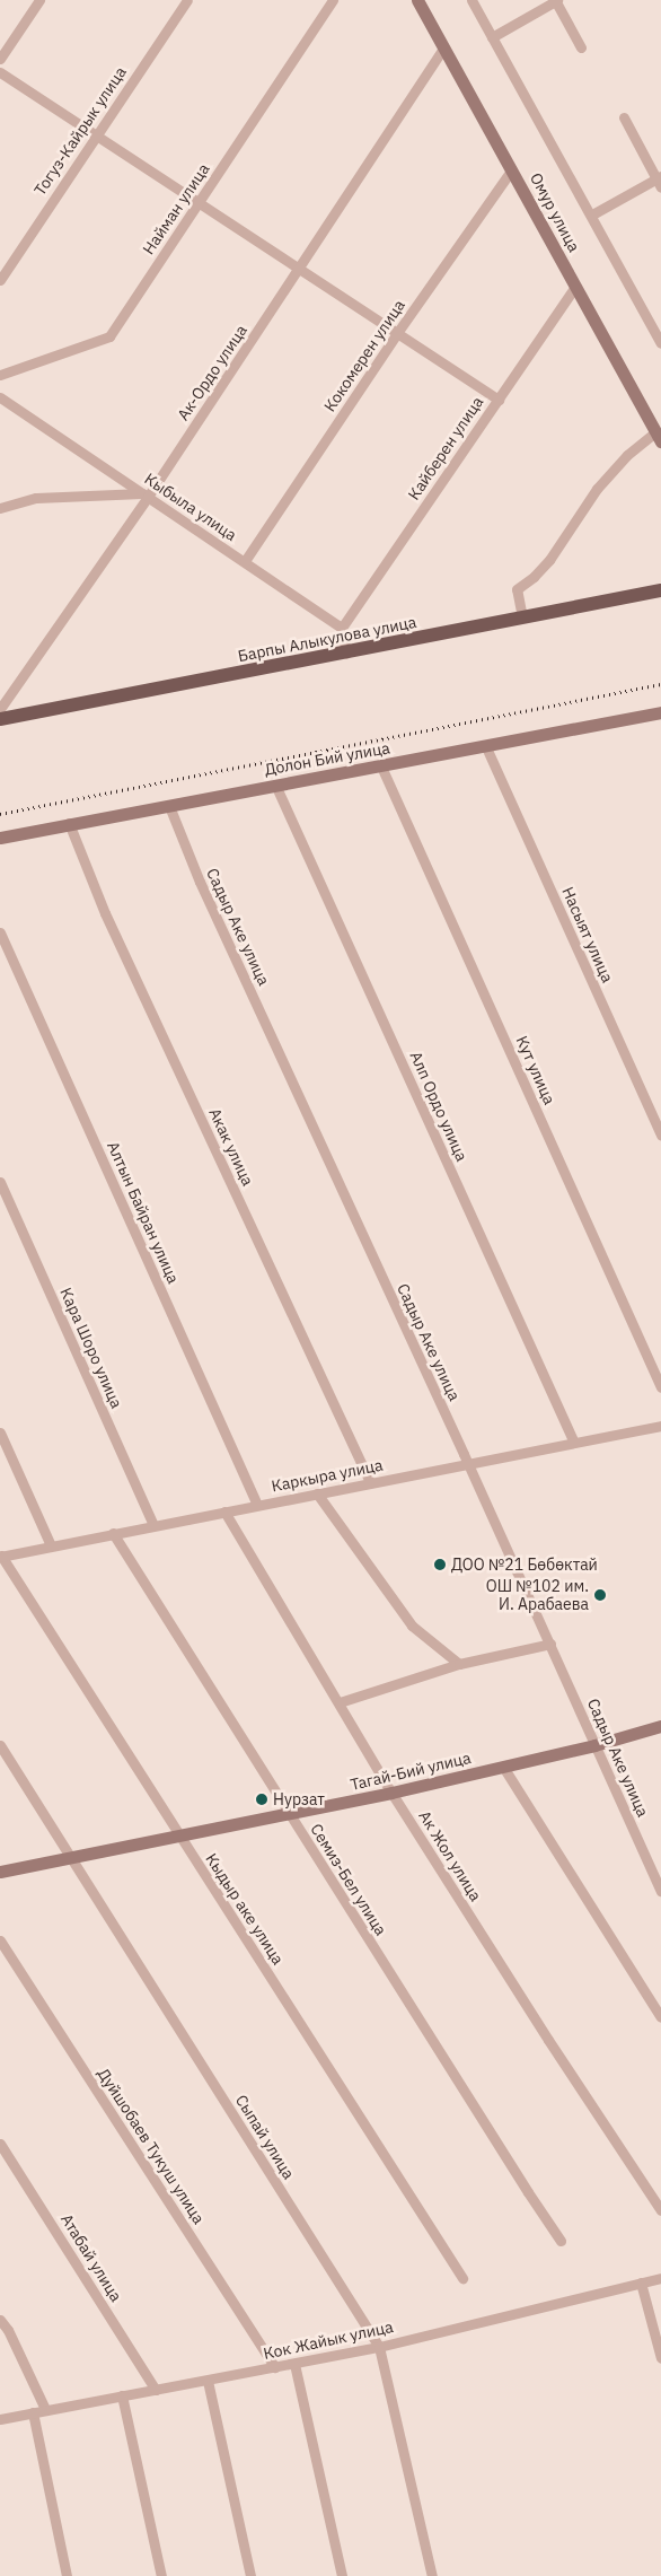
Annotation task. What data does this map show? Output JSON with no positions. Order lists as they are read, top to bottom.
{
  "streets": {
    "main road": ["Барпы Алыкулова улица"],
    "street": [
      "Тогуз-Кайрык улица",
      "Найман улица",
      "Омур улица",
      "Кокомерен улица",
      "Ак-Ордо улица",
      "Кайберен улица",
      "Кыбыла улица",
      "Долон Бий улица",
      "Садыр Аке улица",
      "Насыят улица",
      "Кут улица",
      "Алп Ордо улица",
      "Акак улица",
      "Алтын Байран улица",
      "Кара Шоро улица",
      "Каркыра улица",
      "Тагай-Бий улица",
      "Ак Жол улица",
      "Семиз-Бел улица",
      "Кыдыр аке улица",
      "Сыпай улица",
      "Дуйшобаев Тукуш улица",
      "Атабай улица",
      "Кок Жайык улица"
    ]
  },
  "crossings": [
    ["Омур улица", "Кокомерен улица"],
    ["Омур улица", "Ак-Ордо улица"],
    ["Омур улица", "Кайберен улица"],
    ["Кокомерен улица", "Кыбыла улица"],
    ["Ак-Ордо улица", "Кыбыла улица"],
    ["Кайберен улица", "Кыбыла улица"],
    ["Долон Бий улица", "Садыр Аке улица"],
    ["Долон Бий улица", "Насыят улица"],
    ["Долон Бий улица", "Кут улица"],
    ["Долон Бий улица", "Алп Ордо улица"],
    ["Долон Бий улица", "Акак улица"],
    ["Садыр Аке улица", "Каркыра улица"],
    ["Садыр Аке улица", "Тагай-Бий улица"],
    ["Алп Ордо улица", "Каркыра улица"],
    ["Акак улица", "Каркыра улица"],
    ["Алтын Байран улица", "Каркыра улица"],
    ["Кара Шоро улица", "Каркыра улица"],
    ["Каркыра улица", "Ак Жол улица"],
    ["Каркыра улица", "Семиз-Бел улица"],
    ["Каркыра улица", "Кыдыр аке улица"],
    ["Тагай-Бий улица", "Ак Жол улица"],
    ["Тагай-Бий улица", "Семиз-Бел улица"],
    ["Тагай-Бий улица", "Кыдыр аке улица"],
    ["Тагай-Бий улица", "Сыпай улица"],
    ["Сыпай улица", "Кок Жайык улица"],
    ["Дуйшобаев Тукуш улица", "Кок Жайык улица"],
    ["Атабай улица", "Кок Жайык улица"]
  ],
  "places": ["ДОО №21 Бөбөктай", "ОШ №102 им. И. Арабаева", "Нурзат"]
}
